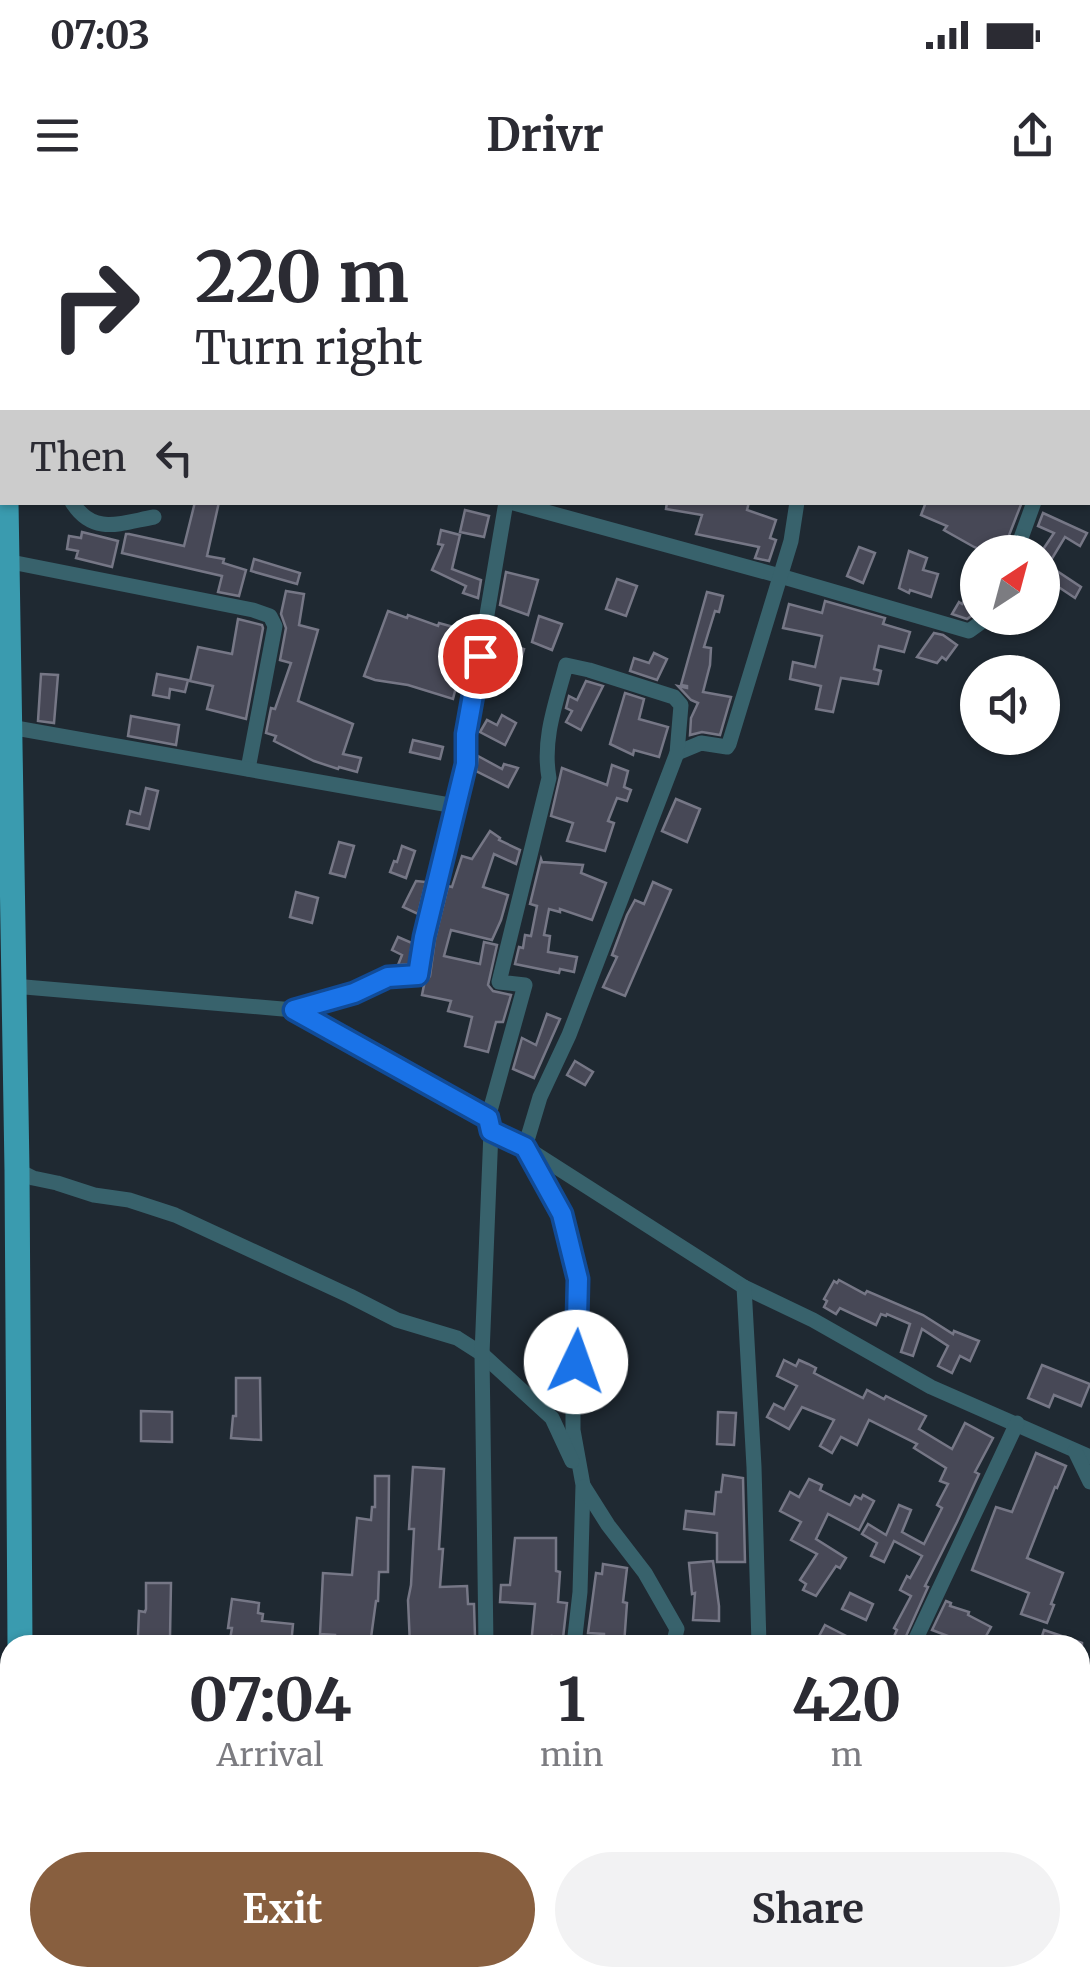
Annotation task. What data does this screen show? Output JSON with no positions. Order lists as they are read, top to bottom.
{
  "north": "top right",
  "page": {
    "status": "07:03",
    "header": "Drivr",
    "turn": ["220 m", "Turn right"],
    "then": "Then",
    "eta": [
      "07:04",
      "Arrival",
      "1",
      "min",
      "420",
      "m"
    ],
    "buttons": ["Exit", "Share"]
  }
}
